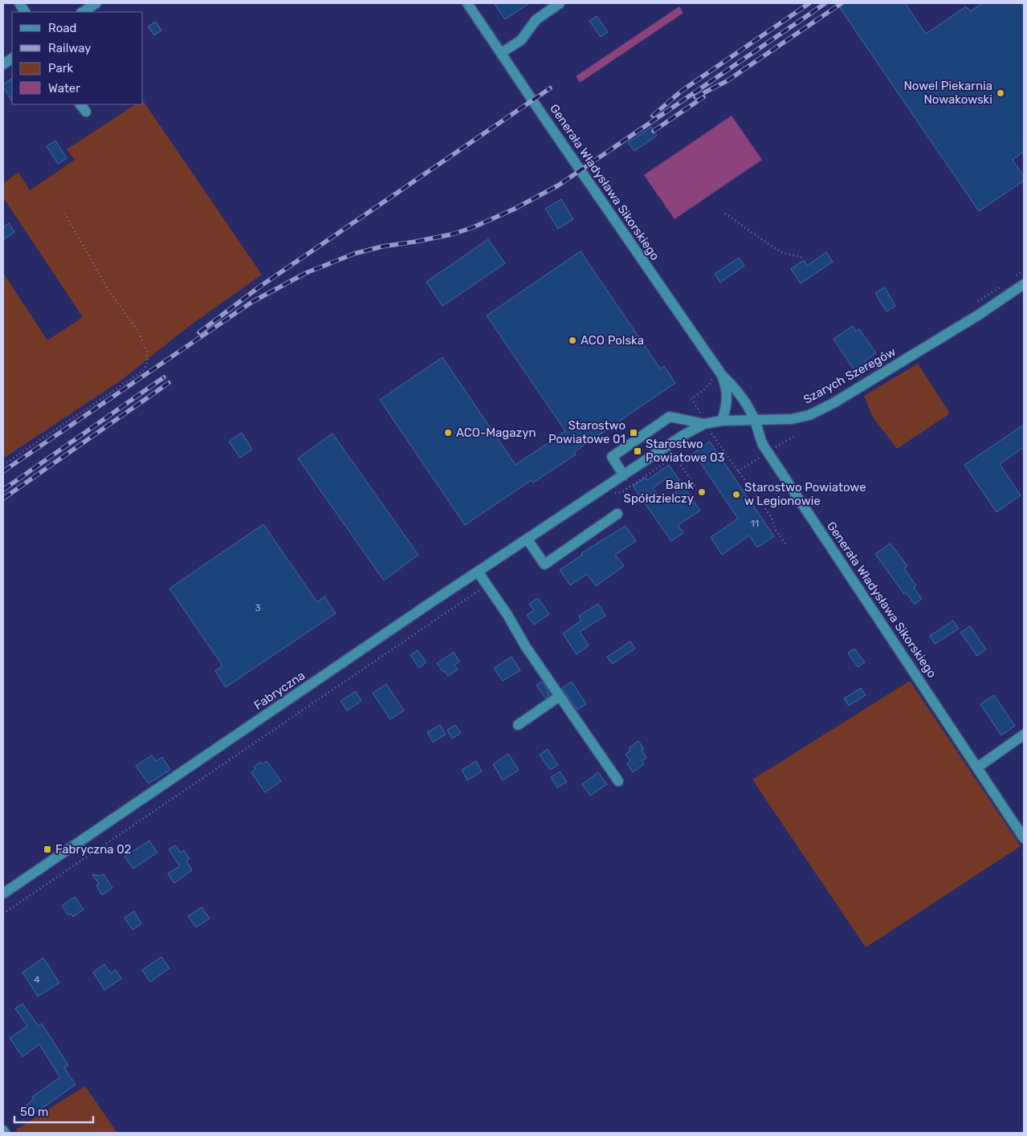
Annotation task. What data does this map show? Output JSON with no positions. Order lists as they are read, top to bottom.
{
  "streets": {
    "street": ["Generała Władysława Sikorskiego", "Szarych Szeregów", "Fabryczna"]
  },
  "crossings": [
    ["Generała Władysława Sikorskiego", "Szarych Szeregów"],
    ["Szarych Szeregów", "Fabryczna"]
  ],
  "places": {
    "other": [
      "Nowel Piekarnia Nowakowski",
      "ACO Polska",
      "ACO-Magazyn",
      "Bank Spółdzielczy",
      "Starostwo Powiatowe w Legionowie"
    ],
    "transit": ["Starostwo Powiatowe 01", "Starostwo Powiatowe 03", "Fabryczna 02"]
  },
  "house_numbers": ["11", "3", "4"],
  "legend": [
    "Road",
    "Railway",
    "Park",
    "Water"
  ],
  "scale_bar": "50 m"
}
